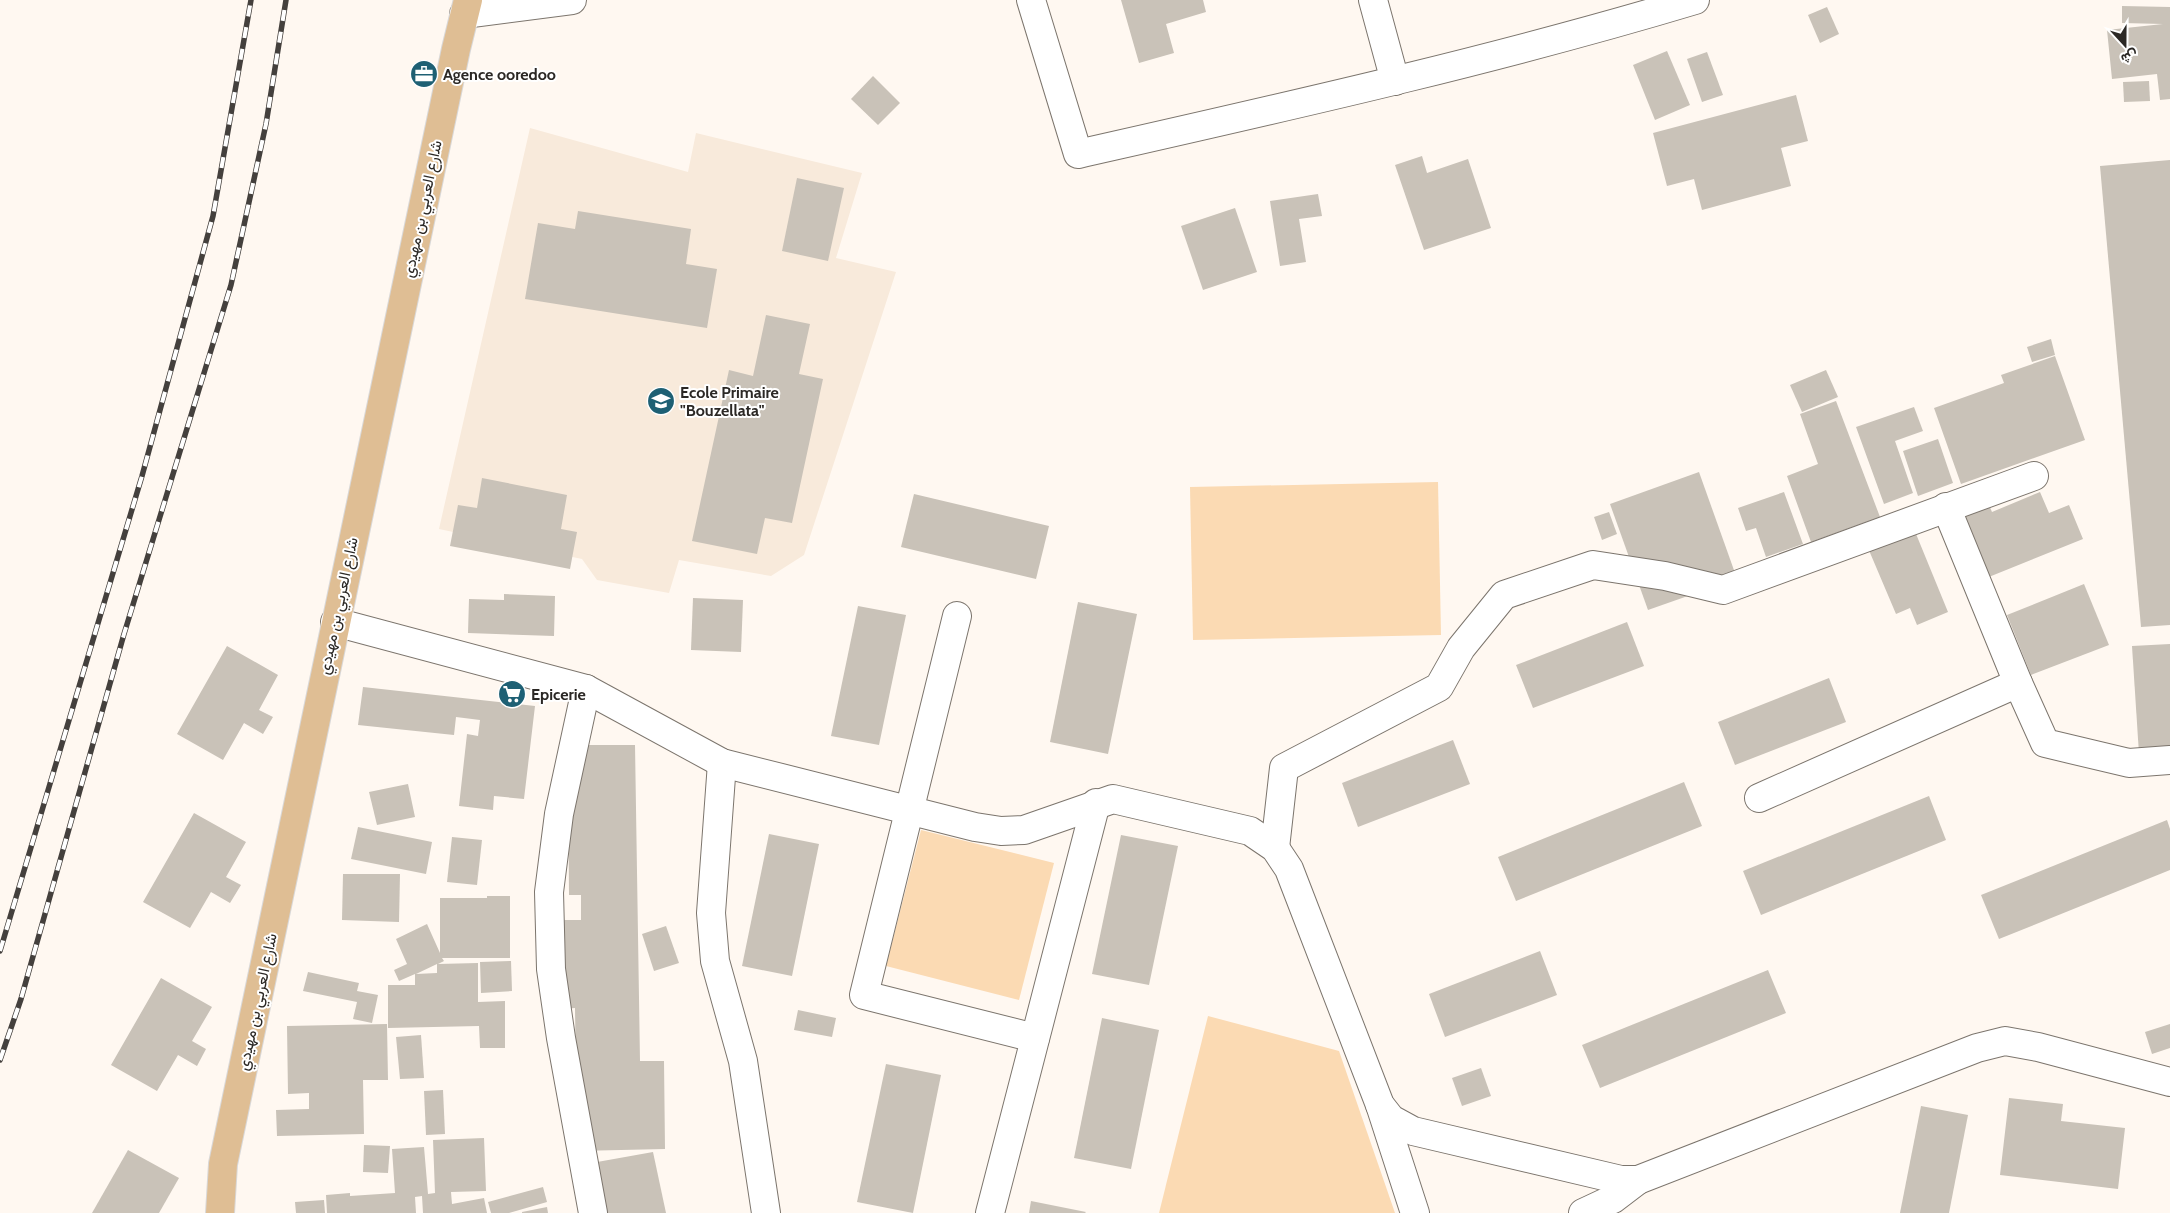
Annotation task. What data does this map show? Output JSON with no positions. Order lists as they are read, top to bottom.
{
  "streets": {
    "main road": ["ﺷﺍﺭﻉ ﺍﻟﻌﺮﺑﻲ ﺑﻦ ﻣﻬﻴﺩﻱ"]
  },
  "places": {
    "office": ["Agence ooredoo"],
    "school or university": ["Ecole Primaire \"Bouzellata\""],
    "supermarket": ["Epicerie"]
  },
  "north": "bottom"
}
